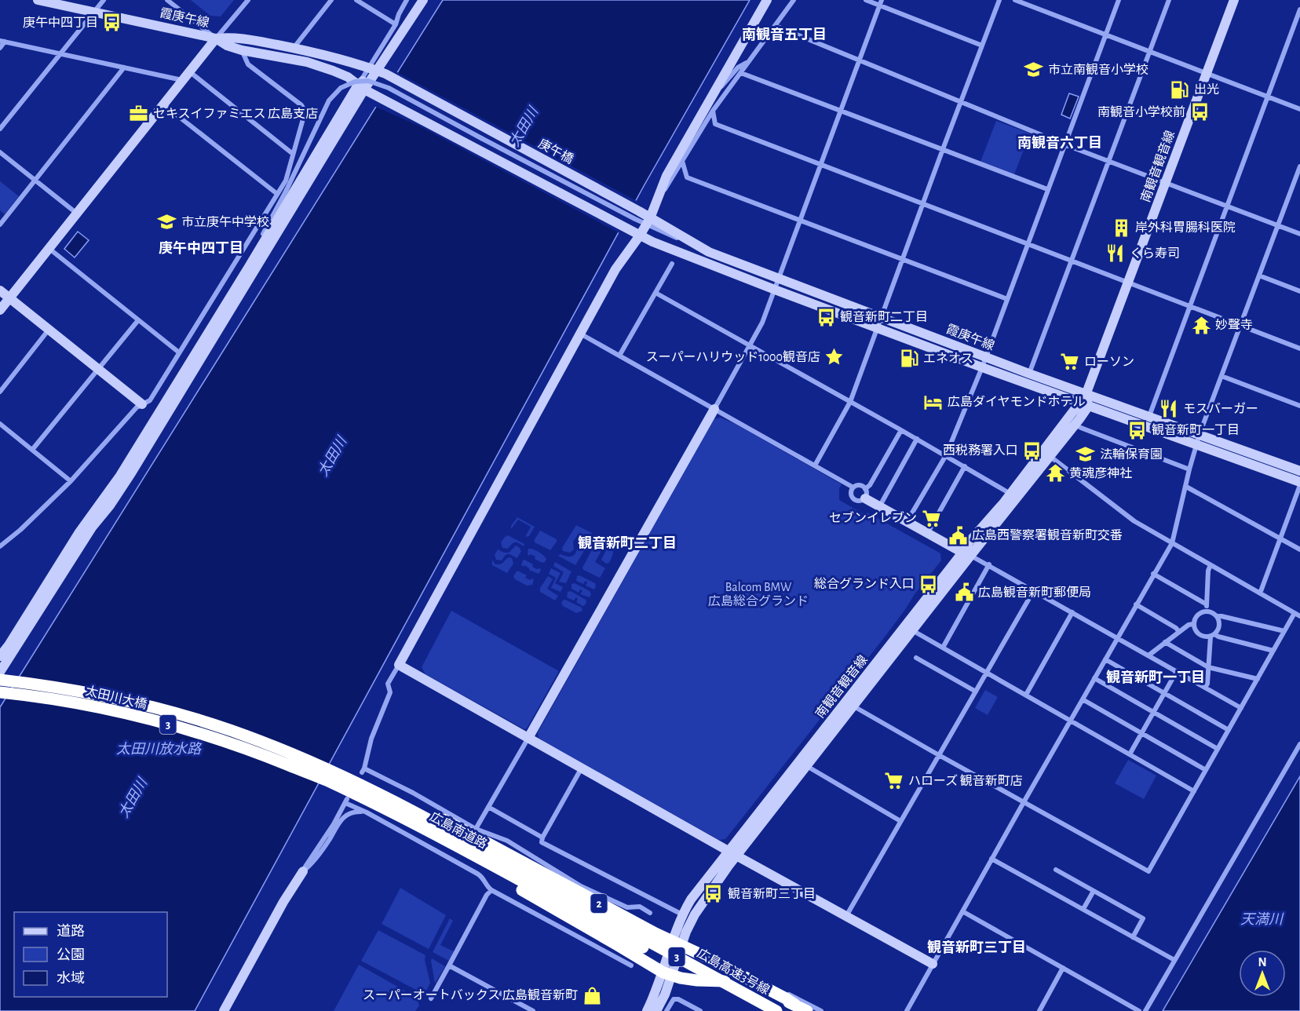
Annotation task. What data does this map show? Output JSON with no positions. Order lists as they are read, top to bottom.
{
  "streets": {
    "highway": [
      "太田川大橋",
      "3",
      "広島南道路",
      "2",
      "広島高速3号線"
    ],
    "street": ["霞庚午線", "庚午橋", "南観音観音線"]
  },
  "crossings": [
    ["霞庚午線", "庚午橋"],
    ["霞庚午線", "南観音観音線"],
    ["南観音観音線", "2"],
    ["太田川大橋", "広島南道路"],
    ["広島南道路", "広島高速3号線"]
  ],
  "districts": [
    "南観音五丁目",
    "南観音六丁目",
    "庚午中四丁目",
    "観音新町二丁目",
    "観音新町一丁目",
    "観音新町三丁目"
  ],
  "water": ["太田川", "太田川放水路", "天満川"],
  "parks": ["Balcom BMW 広島総合グランド"],
  "places": {
    "bus stop": [
      "庚午中四丁目",
      "南観音小学校前",
      "観音新町二丁目",
      "観音新町一丁目",
      "西税務署入口",
      "総合グランド入口",
      "観音新町三丁目"
    ],
    "school or university": ["市立南観音小学校", "市立庚午中学校", "法輪保育園"],
    "fuel station": ["出光", "エネオス"],
    "office": ["セキスイファミエス 広島支店"],
    "building": ["岸外科胃腸科医院"],
    "restaurant": ["くら寿司", "モスバーガー"],
    "temple": ["妙聲寺", "黄魂彦神社"],
    "place": ["スーパーハリウッド1000観音店"],
    "supermarket": ["ローソン", "セブンイレブン", "ハローズ 観音新町店"],
    "hotel": ["広島ダイヤモンドホテル"],
    "public building": ["広島西警察署観音新町交番", "広島観音新町郵便局"],
    "shop": ["スーパーオートバックス 広島観音新町"]
  },
  "legend": ["道路", "公園", "水域"],
  "north": "top"
}
